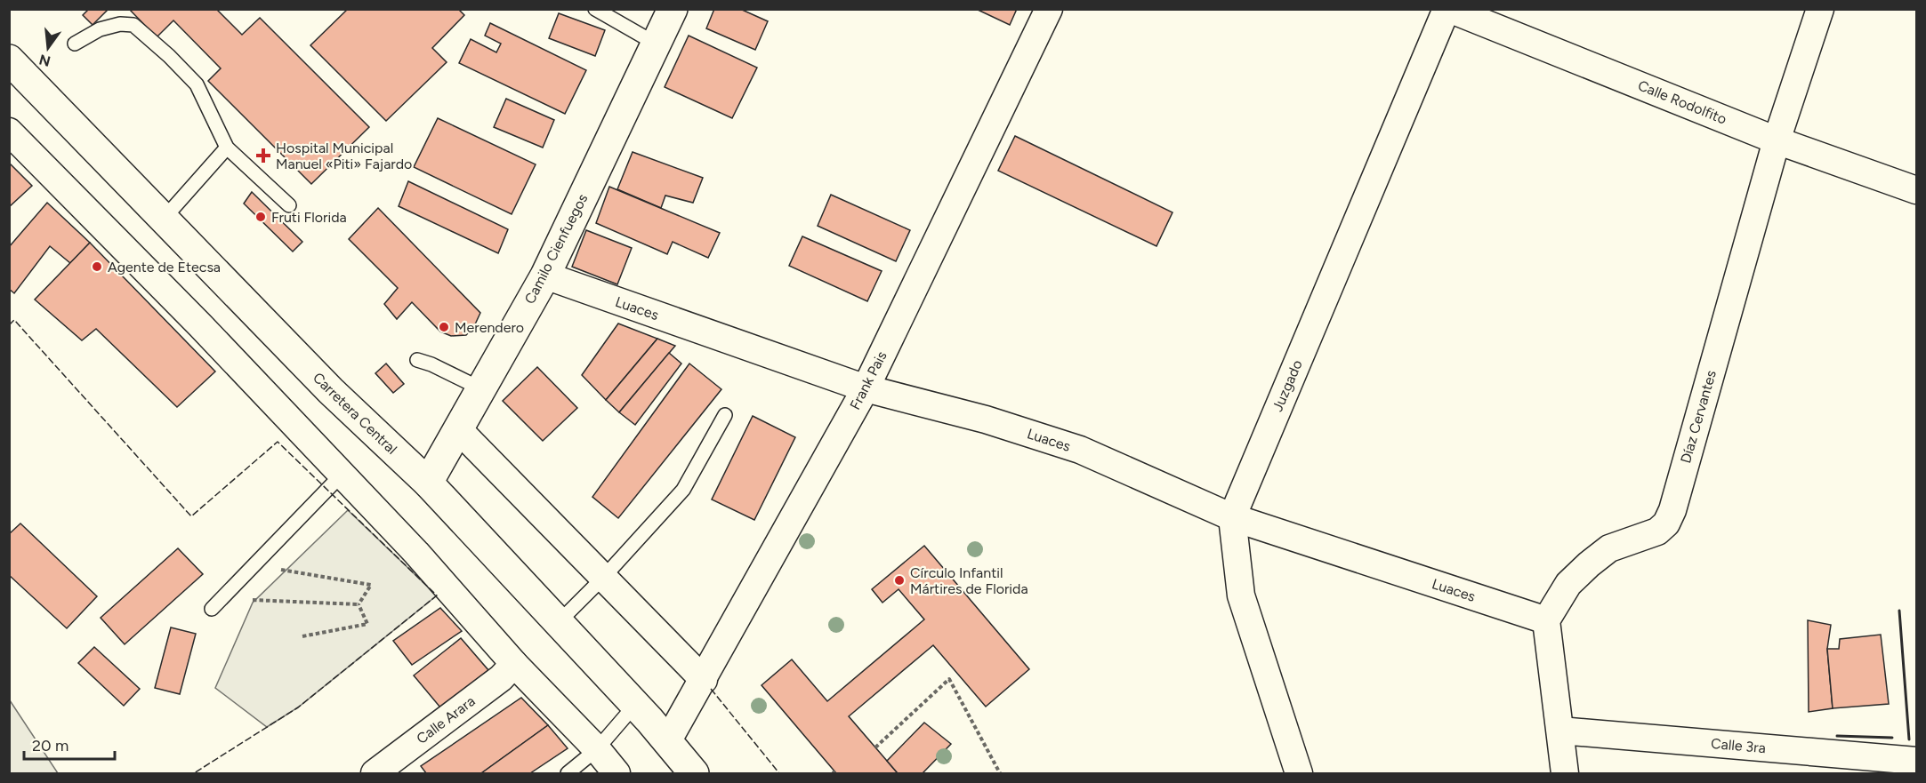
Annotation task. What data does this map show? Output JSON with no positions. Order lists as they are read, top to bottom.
{
  "streets": {
    "main road": ["Camilo Cienfuegos", "Carretera Central"],
    "street": [
      "Calle Rodolfito",
      "Luaces",
      "Frank Pais",
      "Juzgado",
      "Díaz Cervantes",
      "Calle Arara",
      "Calle 3ra"
    ]
  },
  "crossings": [
    ["Calle Rodolfito", "Juzgado"],
    ["Calle Rodolfito", "Díaz Cervantes"],
    ["Camilo Cienfuegos", "Luaces"],
    ["Camilo Cienfuegos", "Carretera Central"],
    ["Luaces", "Frank Pais"],
    ["Luaces", "Juzgado"],
    ["Luaces", "Díaz Cervantes"],
    ["Frank Pais", "Carretera Central"]
  ],
  "places": {
    "health": ["Hospital Municipal Manuel «Piti» Fajardo"],
    "other": [
      "Fruti Florida",
      "Agente de Etecsa",
      "Merendero",
      "Círculo Infantil Mártires de Florida"
    ]
  },
  "scale_bar": "20 m",
  "north": "bottom"
}
